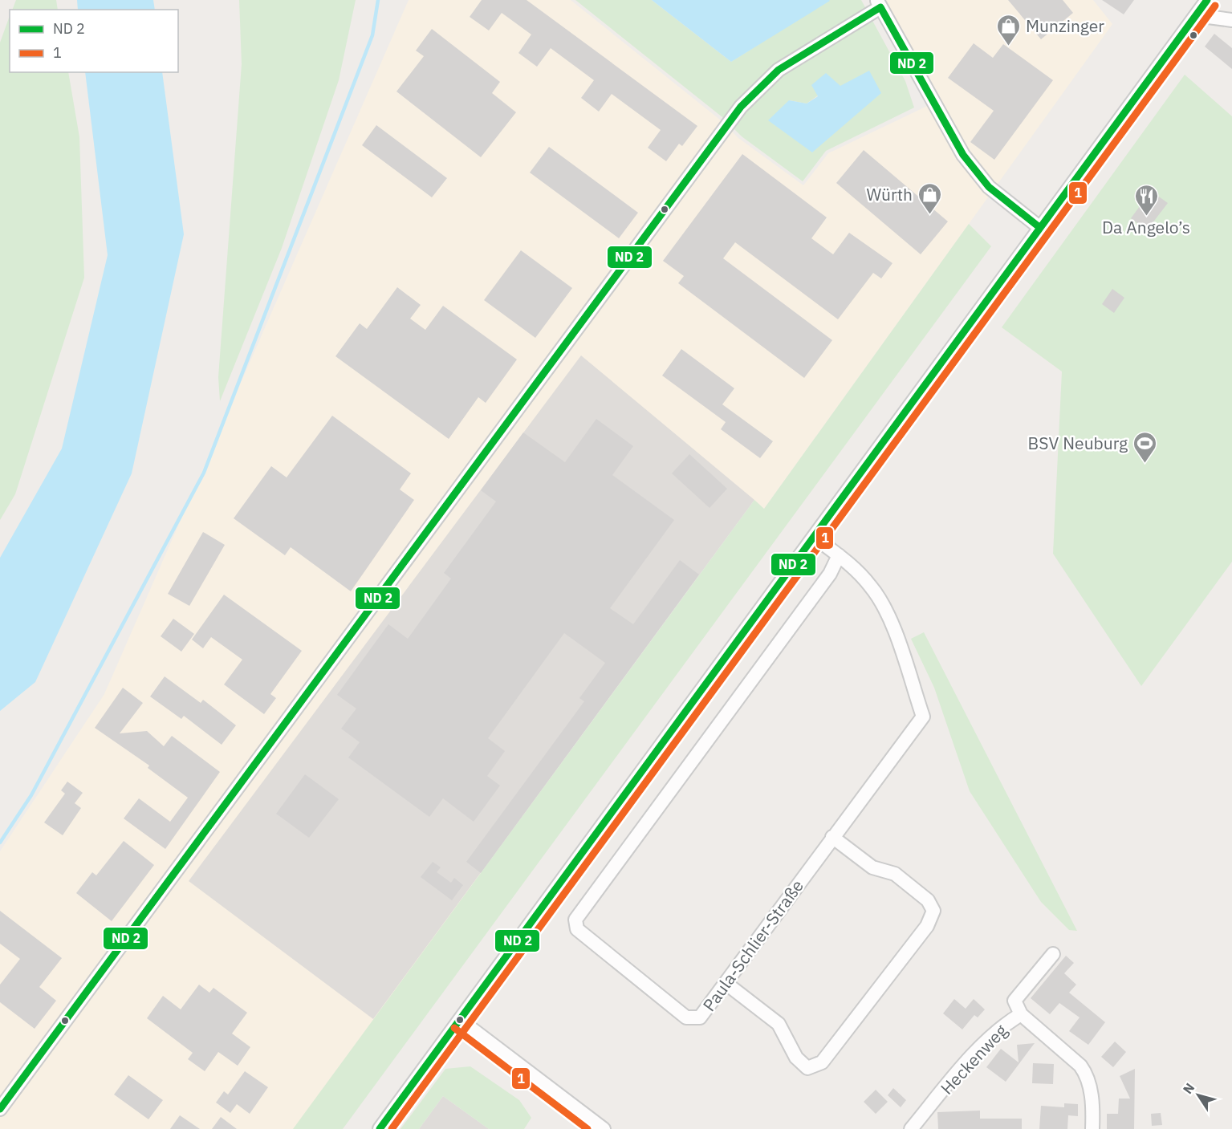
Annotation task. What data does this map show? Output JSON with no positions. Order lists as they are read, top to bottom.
{
  "streets": {
    "street": ["Paula-Schlier-Straße", "Heckenweg"]
  },
  "places": {
    "shop": ["Munzinger", "Würth"],
    "restaurant": ["Da Angelo’s"],
    "sports": ["BSV Neuburg"]
  },
  "lines": ["transit line 1"],
  "legend": ["ND 2", "1"],
  "north": "top left"
}
